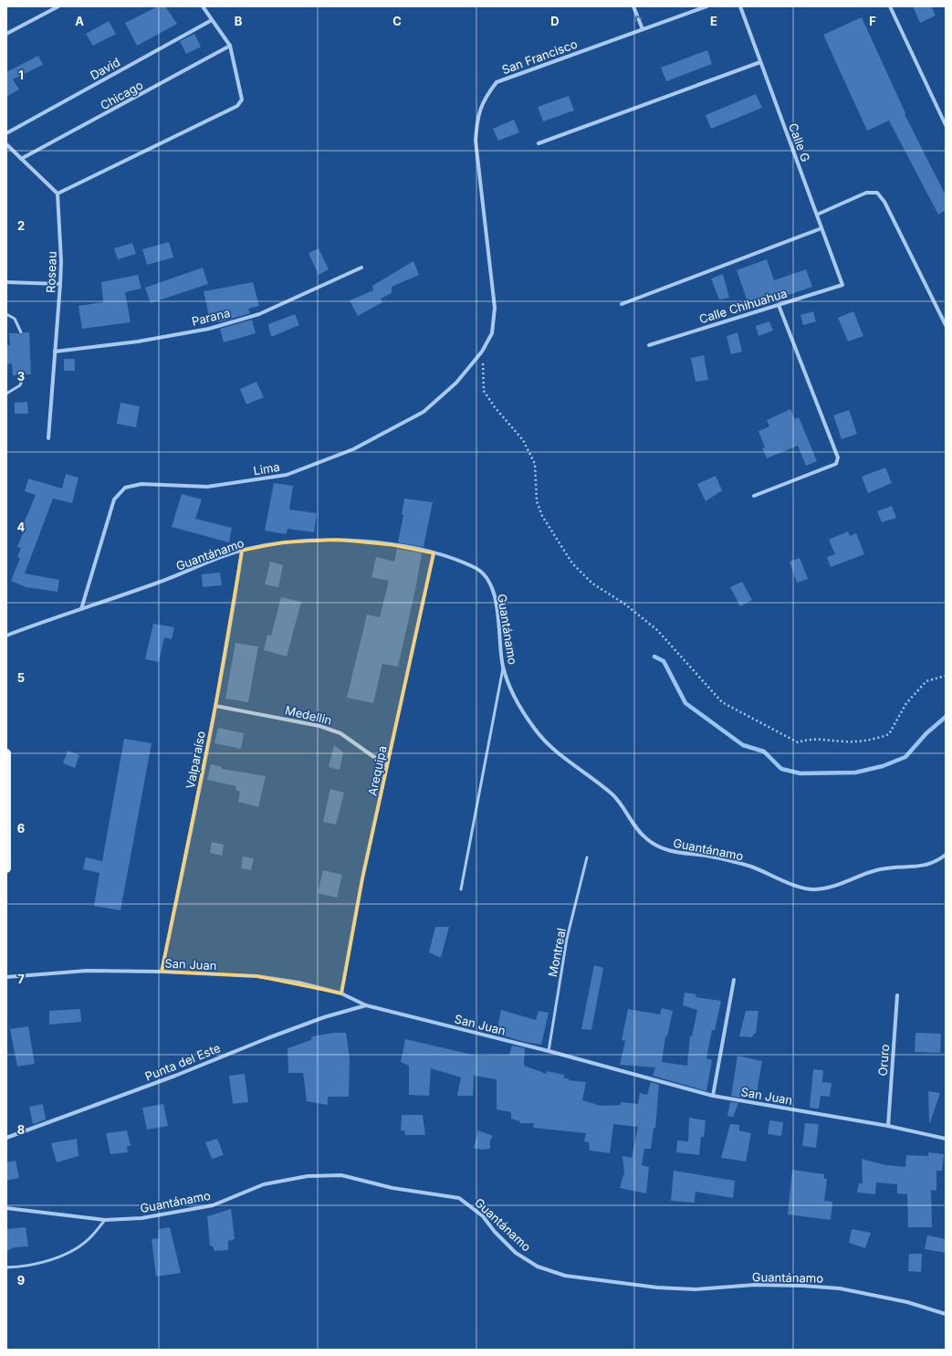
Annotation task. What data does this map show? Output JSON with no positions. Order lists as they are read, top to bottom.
{
  "streets": {
    "street": [
      "San Francisco",
      "David",
      "Chicago",
      "Calle G",
      "Roseau",
      "Calle Chihuahua",
      "Parana",
      "Lima",
      "Guantánamo",
      "Medellin",
      "Valparaíso",
      "Arequipa",
      "San Juan",
      "Oruro",
      "Punta del Este"
    ],
    "lane": ["Montreal"]
  },
  "crossings": [
    ["San Francisco", "Lima"],
    ["Calle G", "Calle Chihuahua"],
    ["Roseau", "Parana"],
    ["Lima", "Guantánamo"],
    ["Guantánamo", "Valparaíso"],
    ["Guantánamo", "Arequipa"],
    ["Medellin", "Valparaíso"],
    ["Medellin", "Arequipa"],
    ["Valparaíso", "San Juan"],
    ["Arequipa", "San Juan"],
    ["Montreal", "San Juan"],
    ["San Juan", "Oruro"],
    ["San Juan", "Punta del Este"]
  ],
  "grid": {
    "columns": [
      "A",
      "B",
      "C",
      "D",
      "E",
      "F"
    ],
    "rows": [
      "1",
      "2",
      "3",
      "4",
      "5",
      "6",
      "7",
      "8",
      "9"
    ]
  }
}
